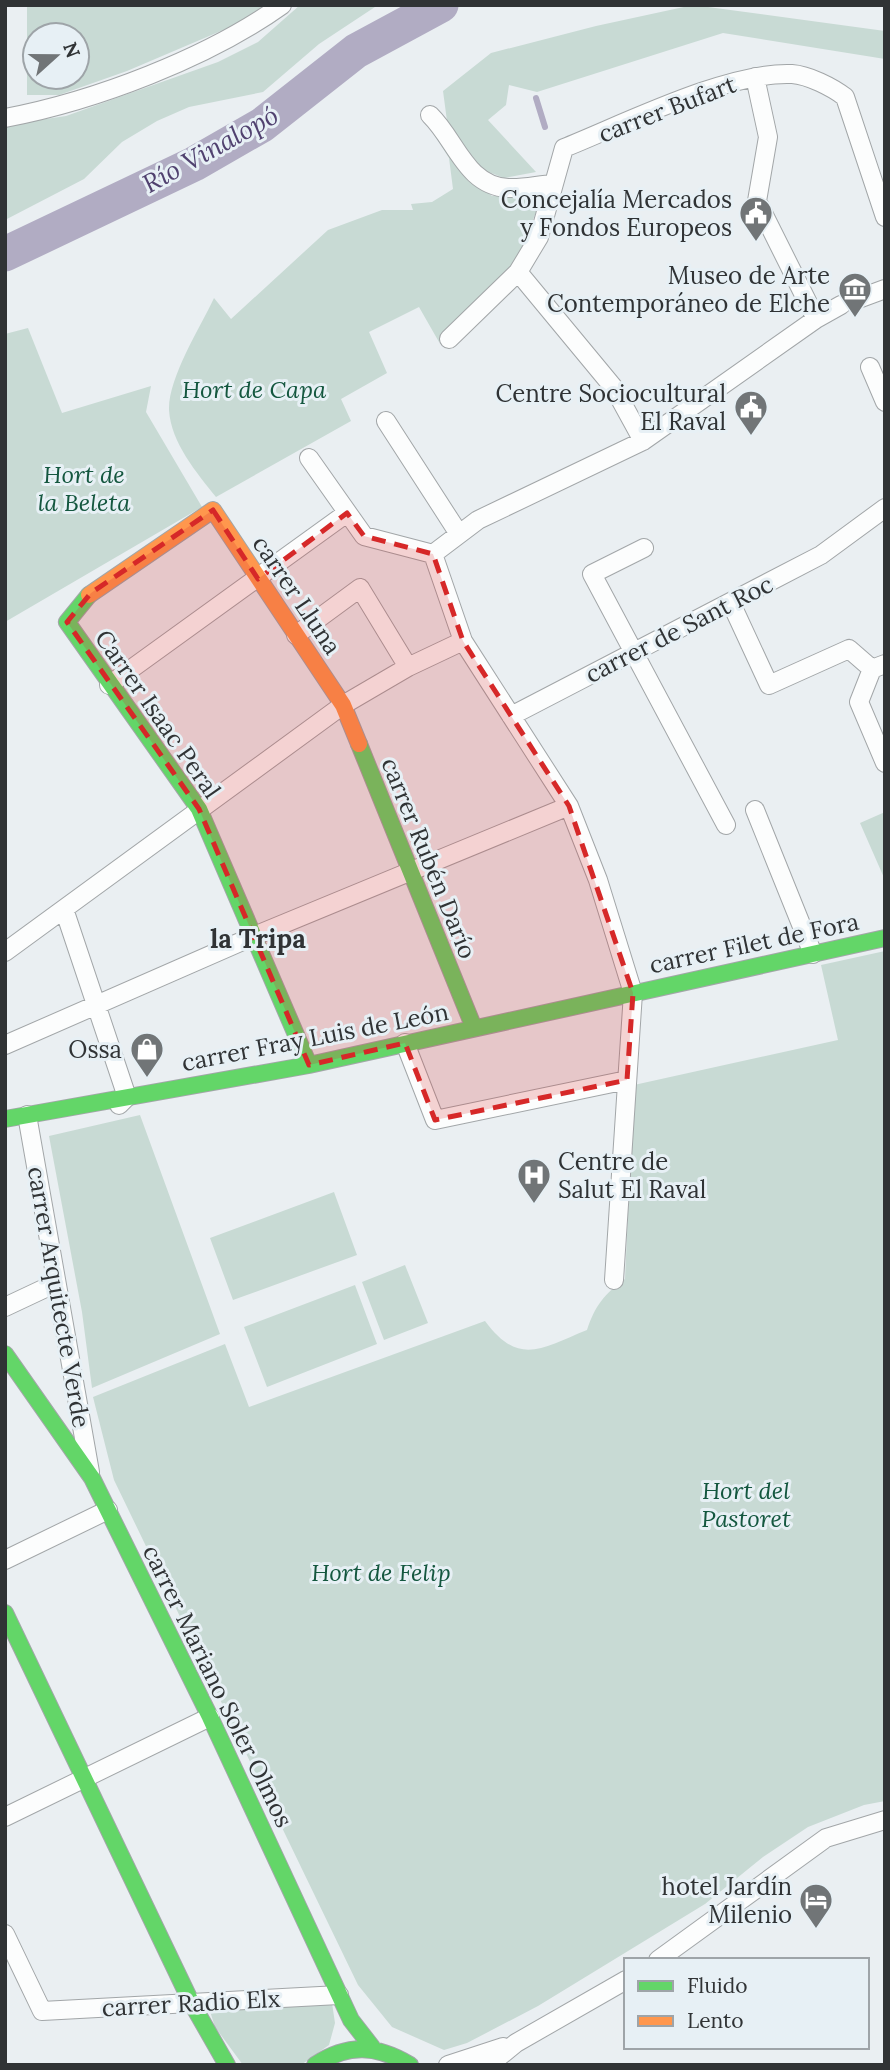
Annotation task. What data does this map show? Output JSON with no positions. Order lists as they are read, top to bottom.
{
  "streets": {
    "street": [
      "carrer Bufart",
      "carrer Lluna",
      "carrer de Sant Roc",
      "Carrer Isaac Peral",
      "carrer Rubén Darío",
      "carrer Filet de Fora",
      "carrer Fray Luis de León",
      "carrer Arquitecte Verde",
      "carrer Mariano Soler Olmos",
      "carrer Radio Elx"
    ]
  },
  "crossings": [
    ["carrer Lluna", "Carrer Isaac Peral"],
    ["carrer Lluna", "carrer Rubén Darío"],
    ["Carrer Isaac Peral", "carrer Fray Luis de León"],
    ["carrer Rubén Darío", "carrer Fray Luis de León"],
    ["carrer Filet de Fora", "carrer Fray Luis de León"],
    ["carrer Fray Luis de León", "carrer Arquitecte Verde"],
    ["carrer Arquitecte Verde", "carrer Mariano Soler Olmos"],
    ["carrer Mariano Soler Olmos", "carrer Radio Elx"]
  ],
  "districts": ["la Tripa"],
  "water": ["Río Vinalopó"],
  "parks": [
    "Hort de Capa",
    "Hort de la Beleta",
    "Hort del Pastoret",
    "Hort de Felip"
  ],
  "places": {
    "public building": ["Concejalía Mercados y Fondos Europeos", "Centre Sociocultural El Raval"],
    "museum": ["Museo de Arte Contemporáneo de Elche"],
    "shop": ["Ossa"],
    "hospital": ["Centre de Salut El Raval"],
    "hotel": ["hotel Jardín Milenio"]
  },
  "legend": ["Fluido", "Lento"],
  "north": "right"
}
